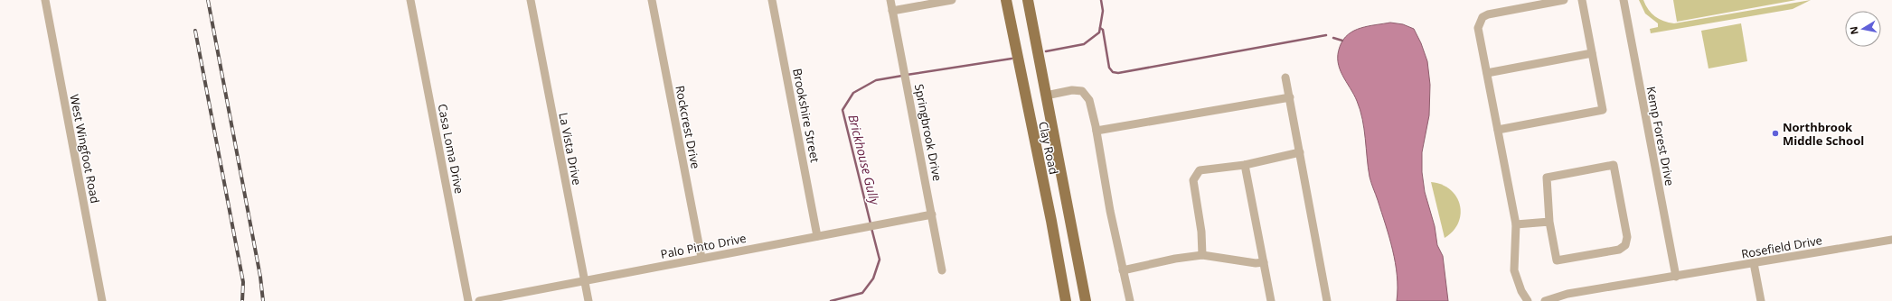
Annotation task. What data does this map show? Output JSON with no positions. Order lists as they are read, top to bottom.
{
  "streets": {
    "main road": ["Clay Road"],
    "street": [
      "Brookshire Street",
      "Rockcrest Drive",
      "Springbrook Drive",
      "Kemp Forest Drive",
      "West Wingfoot Road",
      "Casa Loma Drive",
      "La Vista Drive",
      "Palo Pinto Drive",
      "Rosefield Drive"
    ]
  },
  "crossings": [
    ["Brookshire Street", "Palo Pinto Drive"],
    ["Rockcrest Drive", "Palo Pinto Drive"],
    ["Springbrook Drive", "Palo Pinto Drive"],
    ["Kemp Forest Drive", "Rosefield Drive"],
    ["La Vista Drive", "Palo Pinto Drive"]
  ],
  "water": ["Brickhouse Gully"],
  "places": ["Northbrook Middle School"],
  "north": "left"
}
